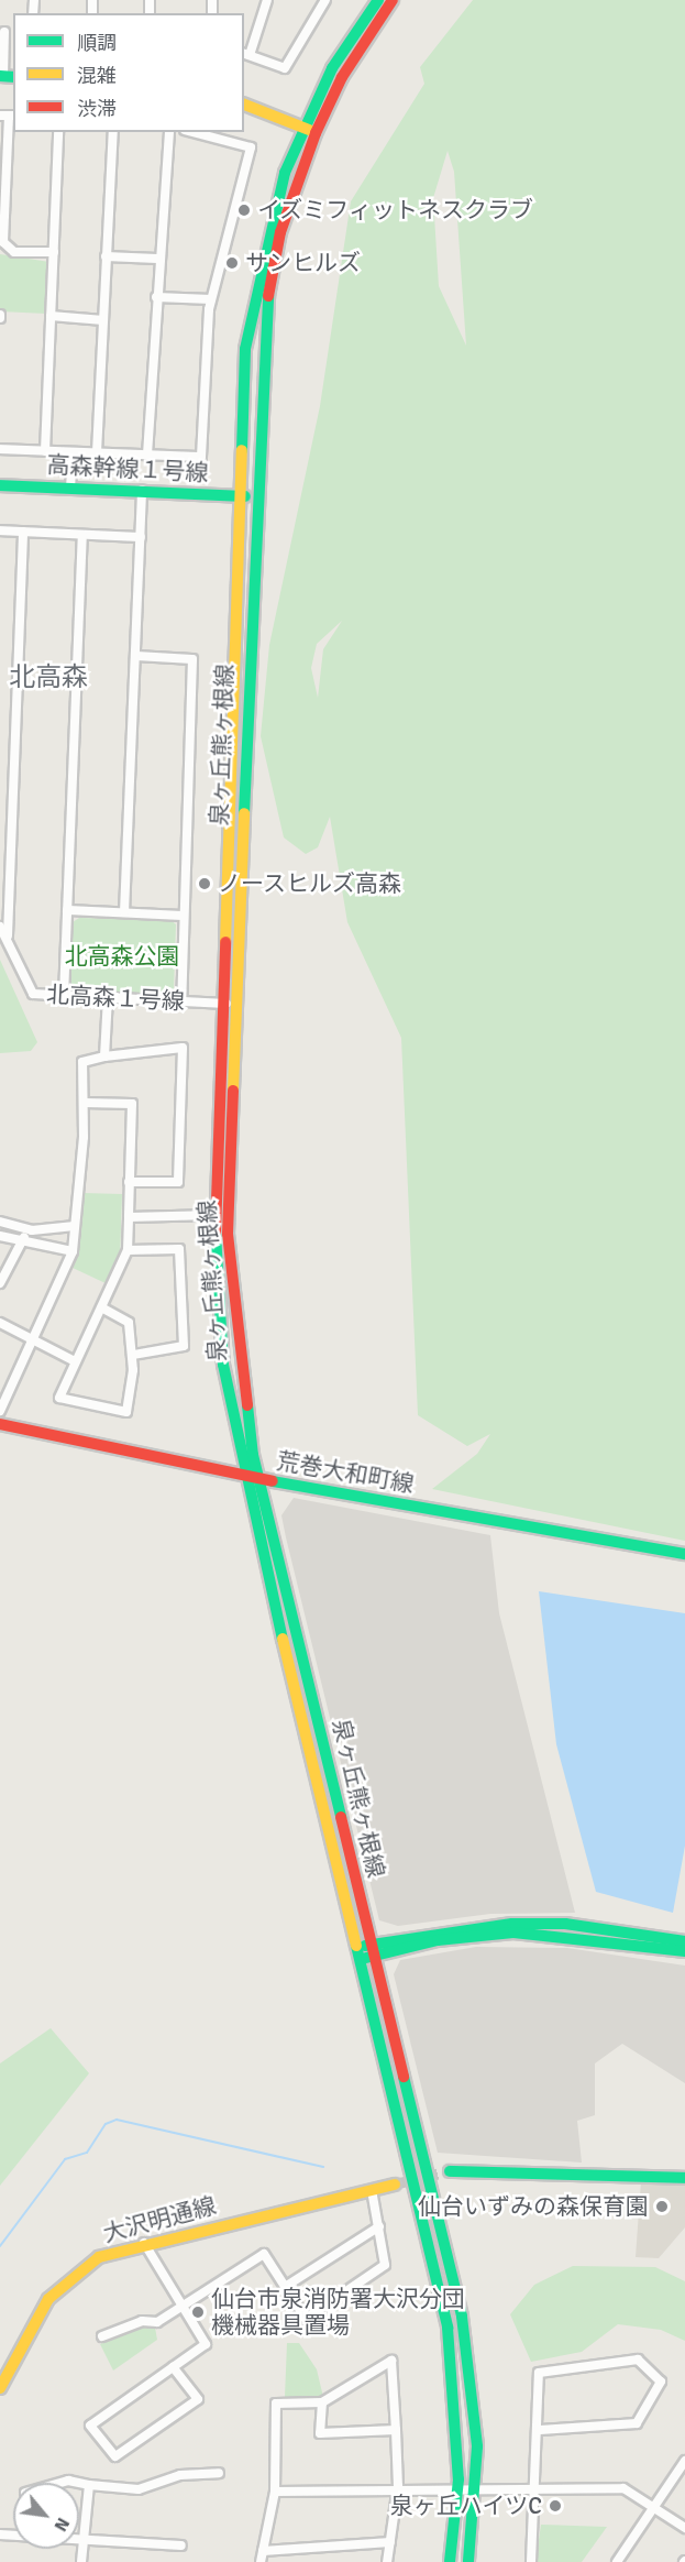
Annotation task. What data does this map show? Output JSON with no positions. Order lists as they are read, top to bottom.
{
  "streets": {
    "main road": [
      "高森幹線１号線",
      "泉ヶ丘熊ヶ根線",
      "荒巻大和町線",
      "大沢明通線"
    ],
    "street": ["北高森１号線"]
  },
  "crossings": [
    ["高森幹線１号線", "泉ヶ丘熊ヶ根線"],
    ["泉ヶ丘熊ヶ根線", "北高森１号線"],
    ["泉ヶ丘熊ヶ根線", "荒巻大和町線"]
  ],
  "districts": ["北高森"],
  "parks": ["北高森公園"],
  "places": [
    "イズミフィットネスクラブ",
    "サンヒルズ",
    "ノースヒルズ高森",
    "仙台いずみの森保育園",
    "仙台市泉消防署大沢分団 機械器具置場",
    "泉ヶ丘ハイツC"
  ],
  "legend": ["順調", "混雑", "渋滞"],
  "north": "bottom right"
}
